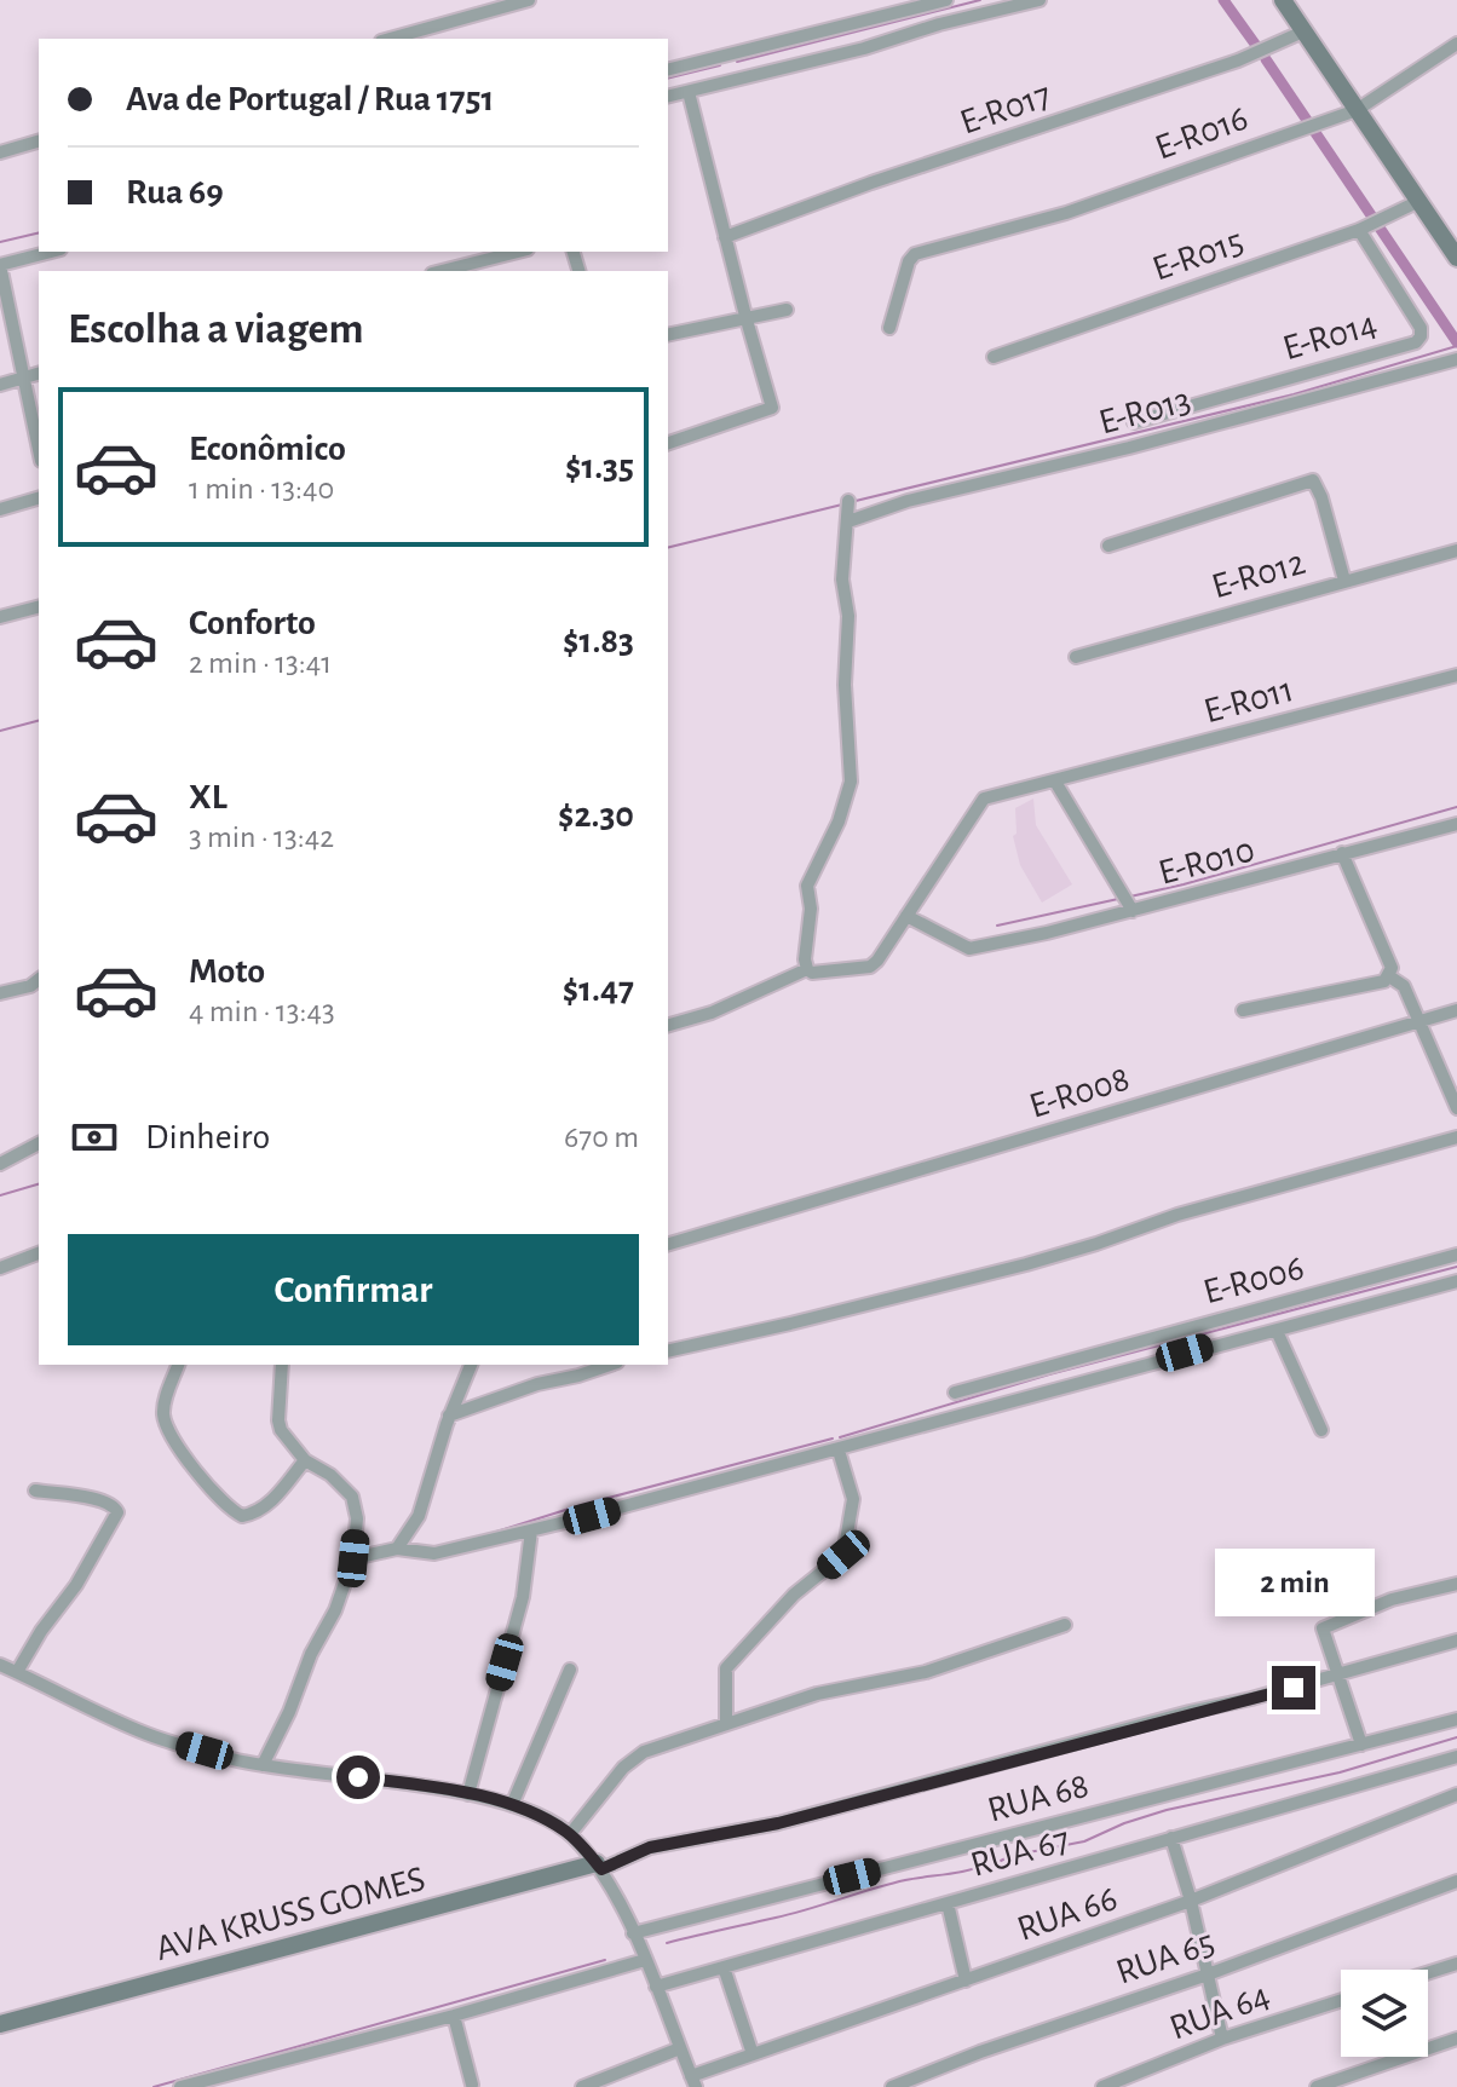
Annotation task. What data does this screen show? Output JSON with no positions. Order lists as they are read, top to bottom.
{
  "streets": {
    "street": [
      "E-R017",
      "E-R016",
      "E-R015",
      "E-R014",
      "E-R013",
      "E-R012",
      "E-R011",
      "E-R010",
      "E-R008",
      "E-R006",
      "RUA 68",
      "RUA 67",
      "AVA KRUSS GOMES",
      "RUA 66",
      "RUA 65",
      "RUA 64"
    ]
  },
  "crossings": [
    ["E-R015", "E-R014"],
    ["E-R011", "E-R010"]
  ],
  "page": {
    "banner": ["Ava de Portugal / Rua 1751", "Rua 69"],
    "heading": "Escolha a viagem",
    "list": [
      {
        "name": "Econômico",
        "note": "1 min · 13:40",
        "value": "$1.35"
      },
      {
        "name": "Conforto",
        "note": "2 min · 13:41",
        "value": "$1.83"
      },
      {
        "name": "XL",
        "note": "3 min · 13:42",
        "value": "$2.30"
      },
      {
        "name": "Moto",
        "note": "4 min · 13:43",
        "value": "$1.47"
      }
    ],
    "pay": ["Dinheiro", "670 m"],
    "buttons": "Confirmar",
    "bubble": "2 min"
  }
}
